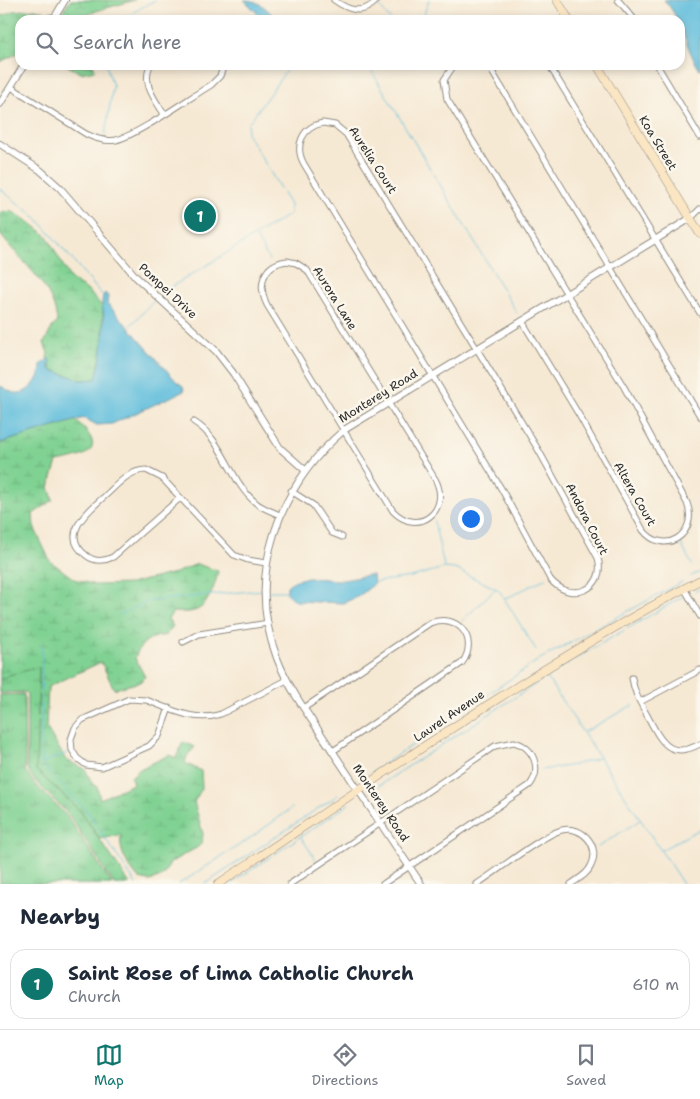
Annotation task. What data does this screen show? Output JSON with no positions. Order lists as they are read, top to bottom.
{
  "streets": {
    "main road": ["Koa Street", "Laurel Avenue"],
    "street": [
      "Aurelia Court",
      "Pompei Drive",
      "Aurora Lane",
      "Monterey Road",
      "Altera Court",
      "Andora Court"
    ]
  },
  "crossings": [
    ["Koa Street", "Monterey Road"],
    ["Aurelia Court", "Monterey Road"],
    ["Aurelia Court", "Andora Court"],
    ["Pompei Drive", "Monterey Road"],
    ["Aurora Lane", "Monterey Road"],
    ["Monterey Road", "Altera Court"],
    ["Monterey Road", "Andora Court"],
    ["Monterey Road", "Laurel Avenue"]
  ],
  "page": {
    "search": "Search here",
    "pins": "1",
    "heading": "Nearby",
    "list": [
      {
        "mark": "1",
        "name": "Saint Rose of Lima Catholic Church",
        "note": "Church",
        "value": "610 m"
      }
    ],
    "nav": ["Map", "Directions", "Saved"]
  }
}
